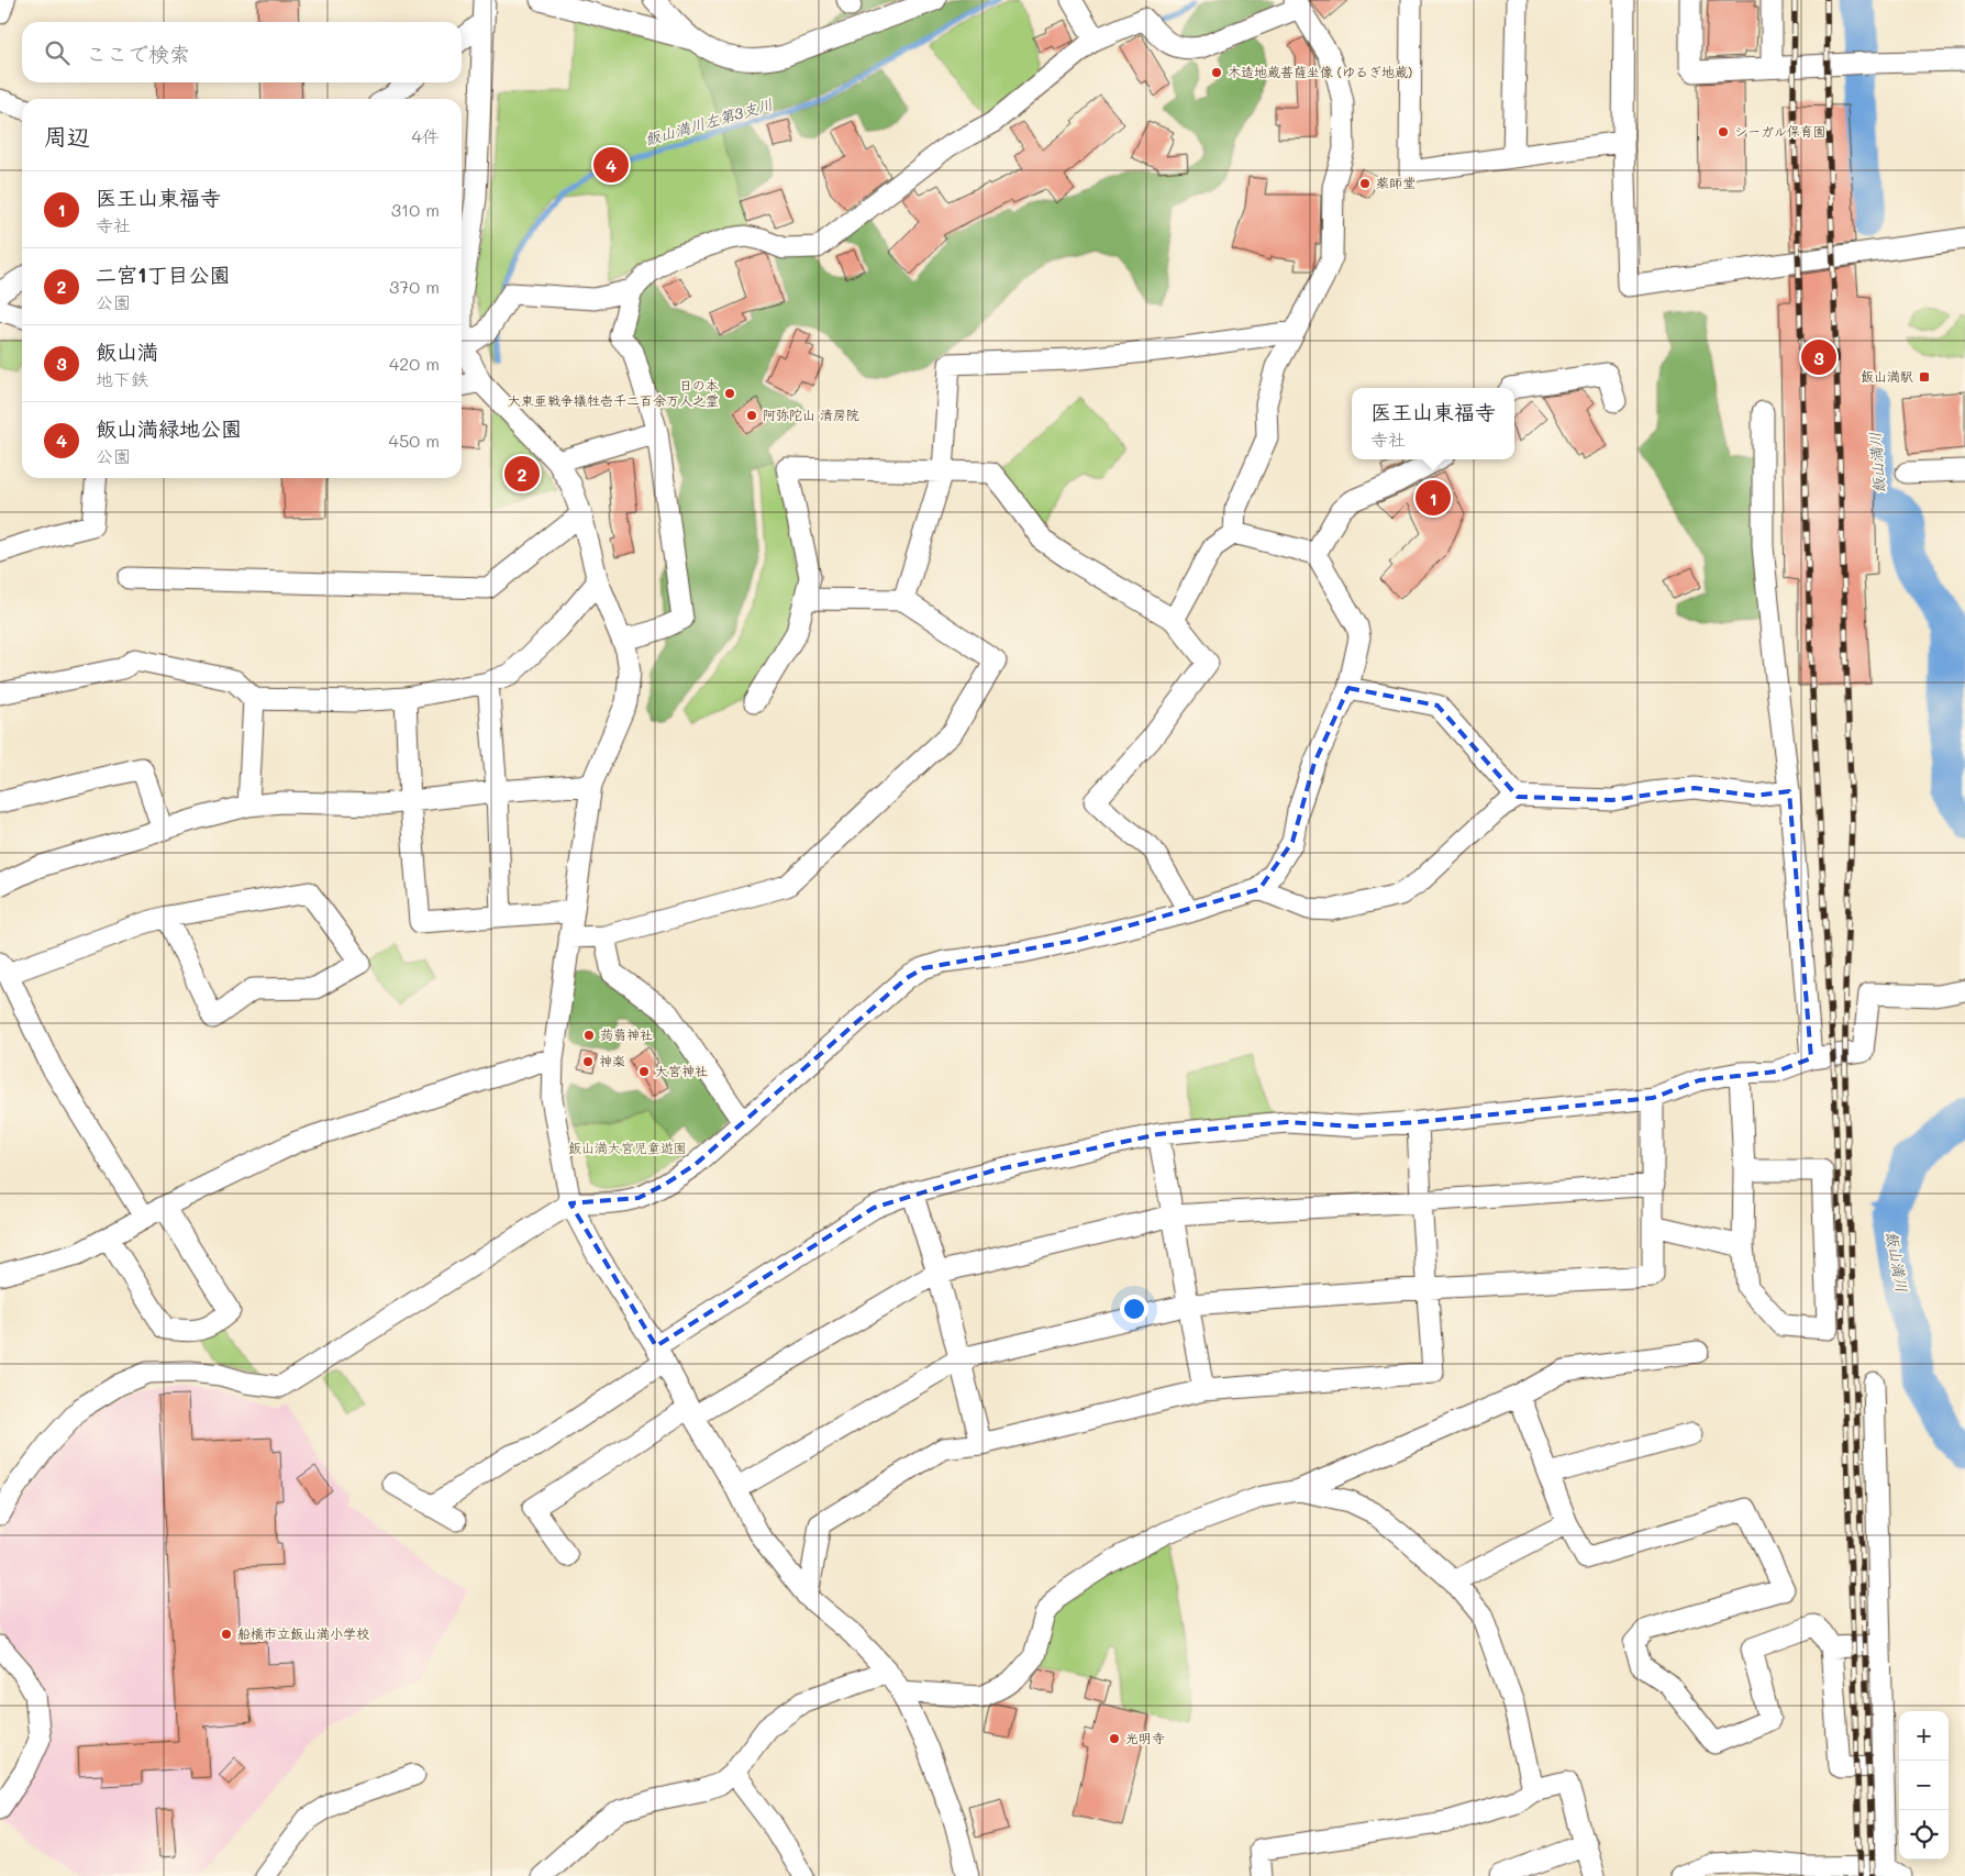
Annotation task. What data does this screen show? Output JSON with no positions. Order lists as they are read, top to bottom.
{
  "water": ["飯山満川左第3支川", "飯山満川"],
  "parks": ["飯山満大宮児童遊園"],
  "places": {
    "other": [
      "木造地蔵菩薩坐像 (ゆるぎ地蔵)",
      "シーガル保育園",
      "薬師堂",
      "日の本 大東亜戦争犠牲壱千二百余万人之霊",
      "阿弥陀山 清房院",
      "蒟蒻神社",
      "神楽",
      "大宮神社",
      "船橋市立飯山満小学校",
      "光明寺"
    ],
    "transit": ["飯山満駅"]
  },
  "page": {
    "search": "ここで検索",
    "heading": ["周辺", "4件"],
    "pins": [
      "4",
      "3",
      "2",
      "1"
    ],
    "list": [
      {
        "mark": "1",
        "name": "医王山東福寺",
        "note": "寺社",
        "value": "310 m"
      },
      {
        "mark": "2",
        "name": "二宮1丁目公園",
        "note": "公園",
        "value": "370 m"
      },
      {
        "mark": "3",
        "name": "飯山満",
        "note": "地下鉄",
        "value": "420 m"
      },
      {
        "mark": "4",
        "name": "飯山満緑地公園",
        "note": "公園",
        "value": "450 m"
      }
    ],
    "popup": ["医王山東福寺", "寺社"],
    "map_buttons": ["+", "−"]
  }
}
